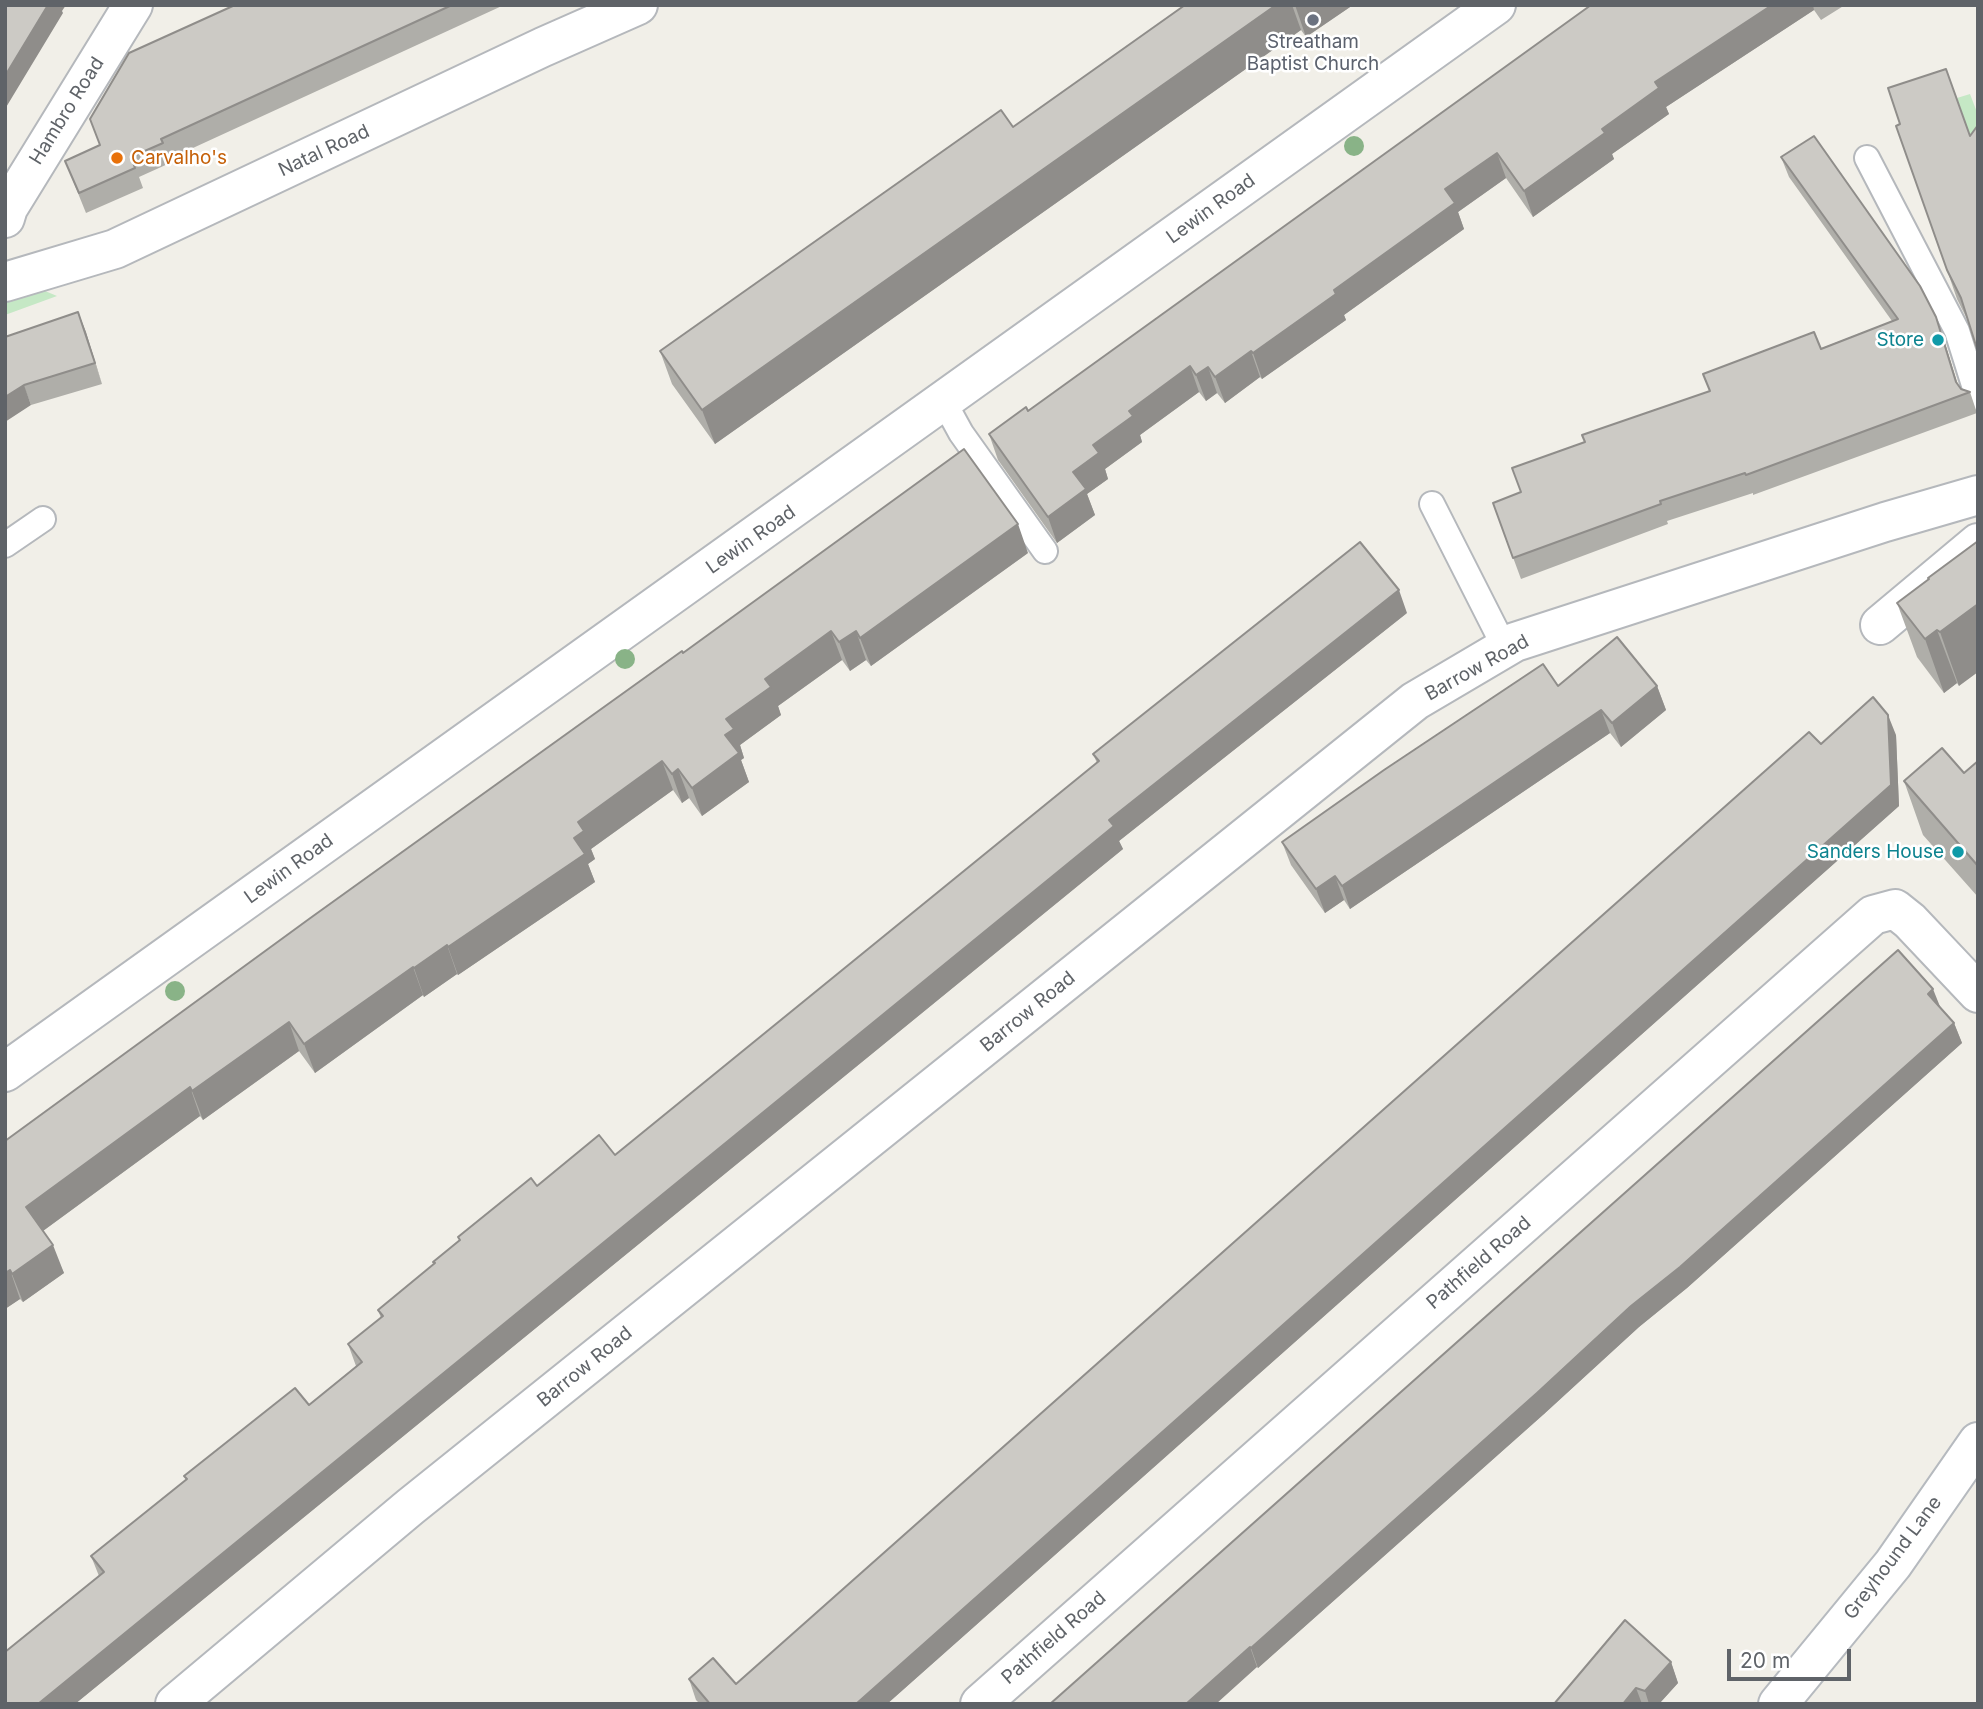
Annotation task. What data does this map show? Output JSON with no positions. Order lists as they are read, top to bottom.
{
  "streets": {
    "street": [
      "Hambro Road",
      "Natal Road",
      "Lewin Road",
      "Barrow Road",
      "Pathfield Road",
      "Greyhound Lane"
    ]
  },
  "places": [
    "Streatham Baptist Church",
    "Carvalho's",
    "Store",
    "Sanders House"
  ],
  "scale_bar": "20 m"
}
